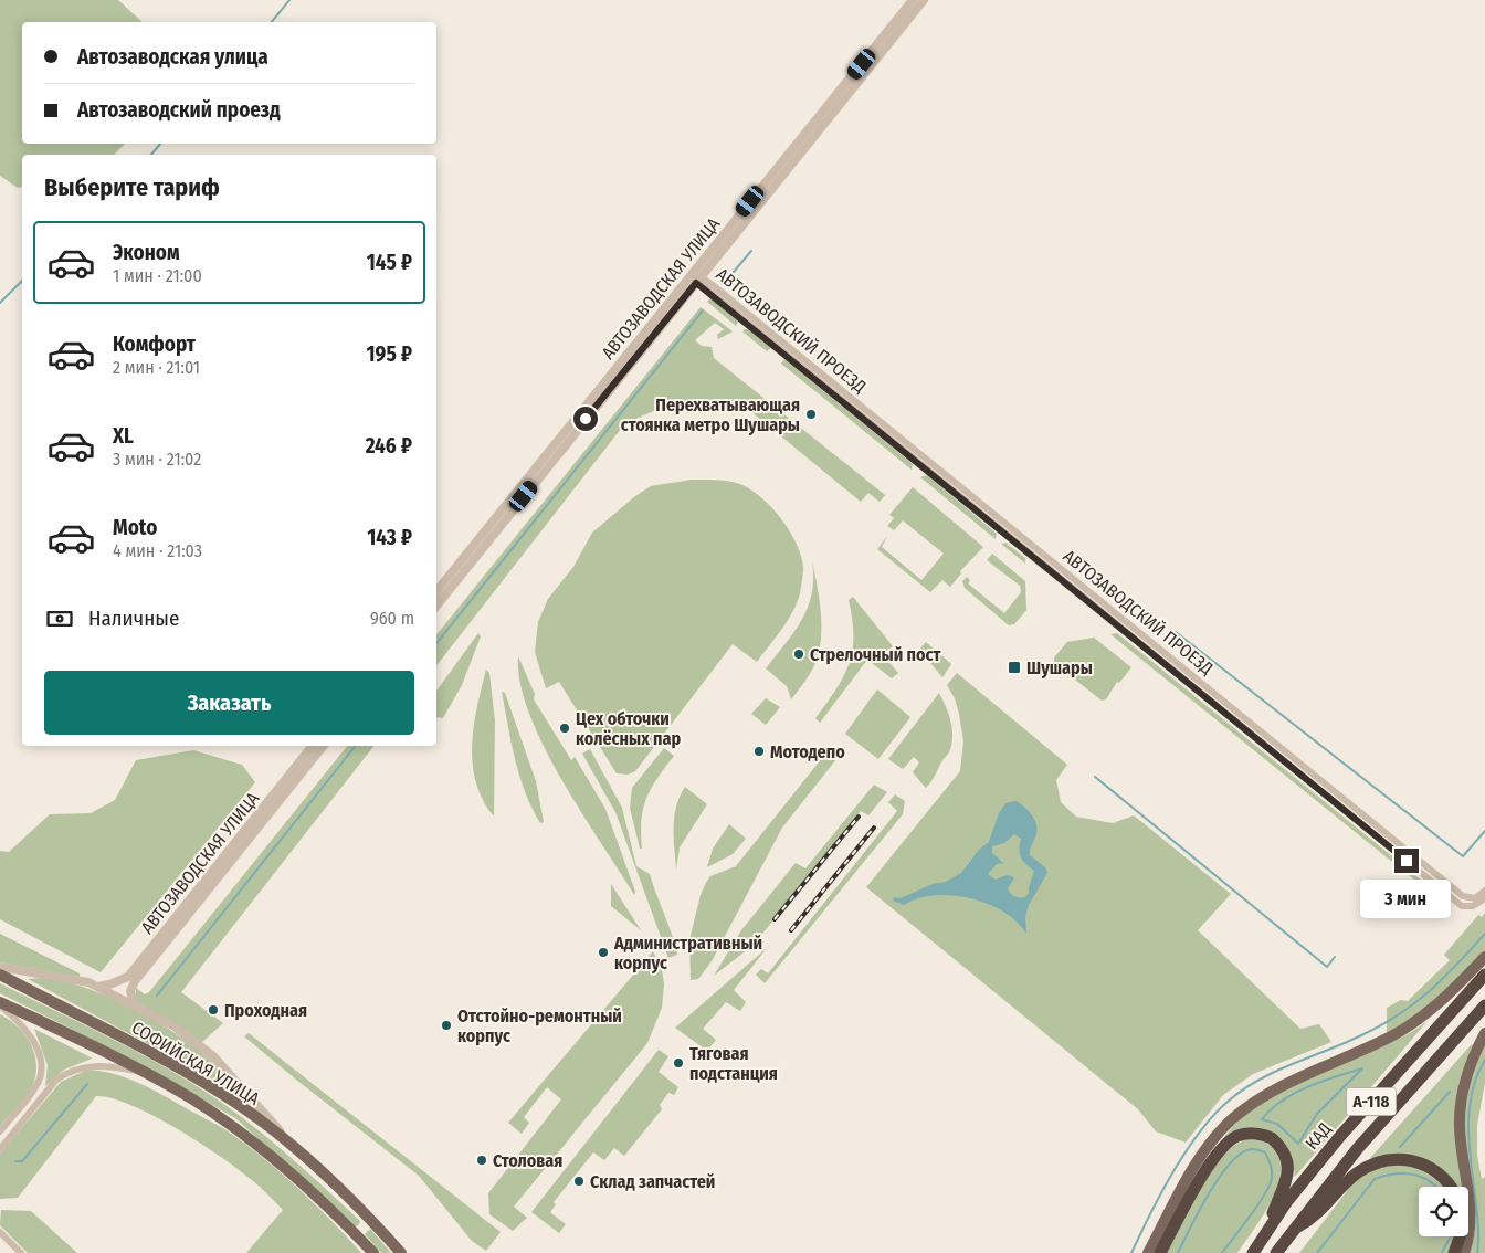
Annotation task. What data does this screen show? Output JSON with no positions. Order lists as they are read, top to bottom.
{
  "streets": {
    "highway": ["А-118", "КАД"],
    "main road": ["СОФИЙСКАЯ УЛИЦА"],
    "street": ["АВТОЗАВОДСКАЯ УЛИЦА", "АВТОЗАВОДСКИЙ ПРОЕЗД"]
  },
  "crossings": [
    ["АВТОЗАВОДСКАЯ УЛИЦА", "АВТОЗАВОДСКИЙ ПРОЕЗД"]
  ],
  "places": {
    "other": [
      "Перехватывающая стоянка метро Шушары",
      "Стрелочный пост",
      "Цех обточки колёсных пар",
      "Мотодепо",
      "Административный корпус",
      "Проходная",
      "Отстойно-ремонтный корпус",
      "Тяговая подстанция",
      "Столовая",
      "Склад запчастей"
    ],
    "transit": ["Шушары"]
  },
  "page": {
    "banner": ["Автозаводская улица", "Автозаводский проезд"],
    "heading": "Выберите тариф",
    "list": [
      {
        "name": "Эконом",
        "note": "1 мин · 21:00",
        "value": "145 ₽"
      },
      {
        "name": "Комфорт",
        "note": "2 мин · 21:01",
        "value": "195 ₽"
      },
      {
        "name": "XL",
        "note": "3 мин · 21:02",
        "value": "246 ₽"
      },
      {
        "name": "Moto",
        "note": "4 мин · 21:03",
        "value": "143 ₽"
      }
    ],
    "pay": ["Наличные", "960 m"],
    "buttons": "Заказать",
    "bubble": "3 мин"
  }
}
